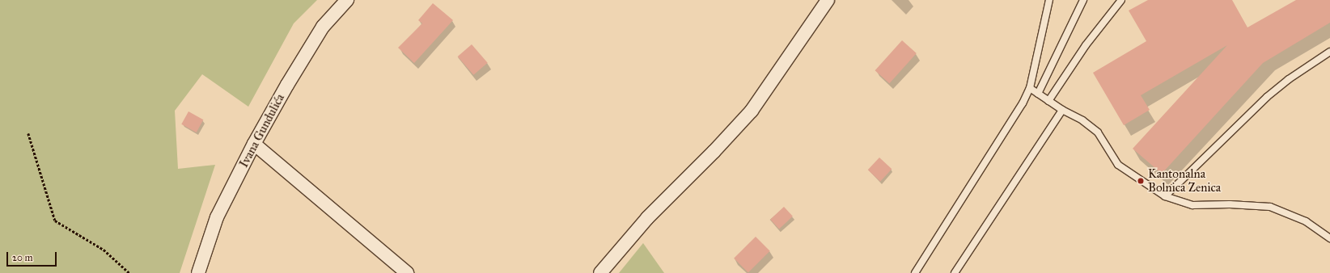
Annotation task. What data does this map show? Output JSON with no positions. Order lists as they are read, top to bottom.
{
  "streets": {
    "street": ["Ivana Gundulića"]
  },
  "places": ["Kantonalna Bolnica Zenica"],
  "scale_bar": "20 m"
}
